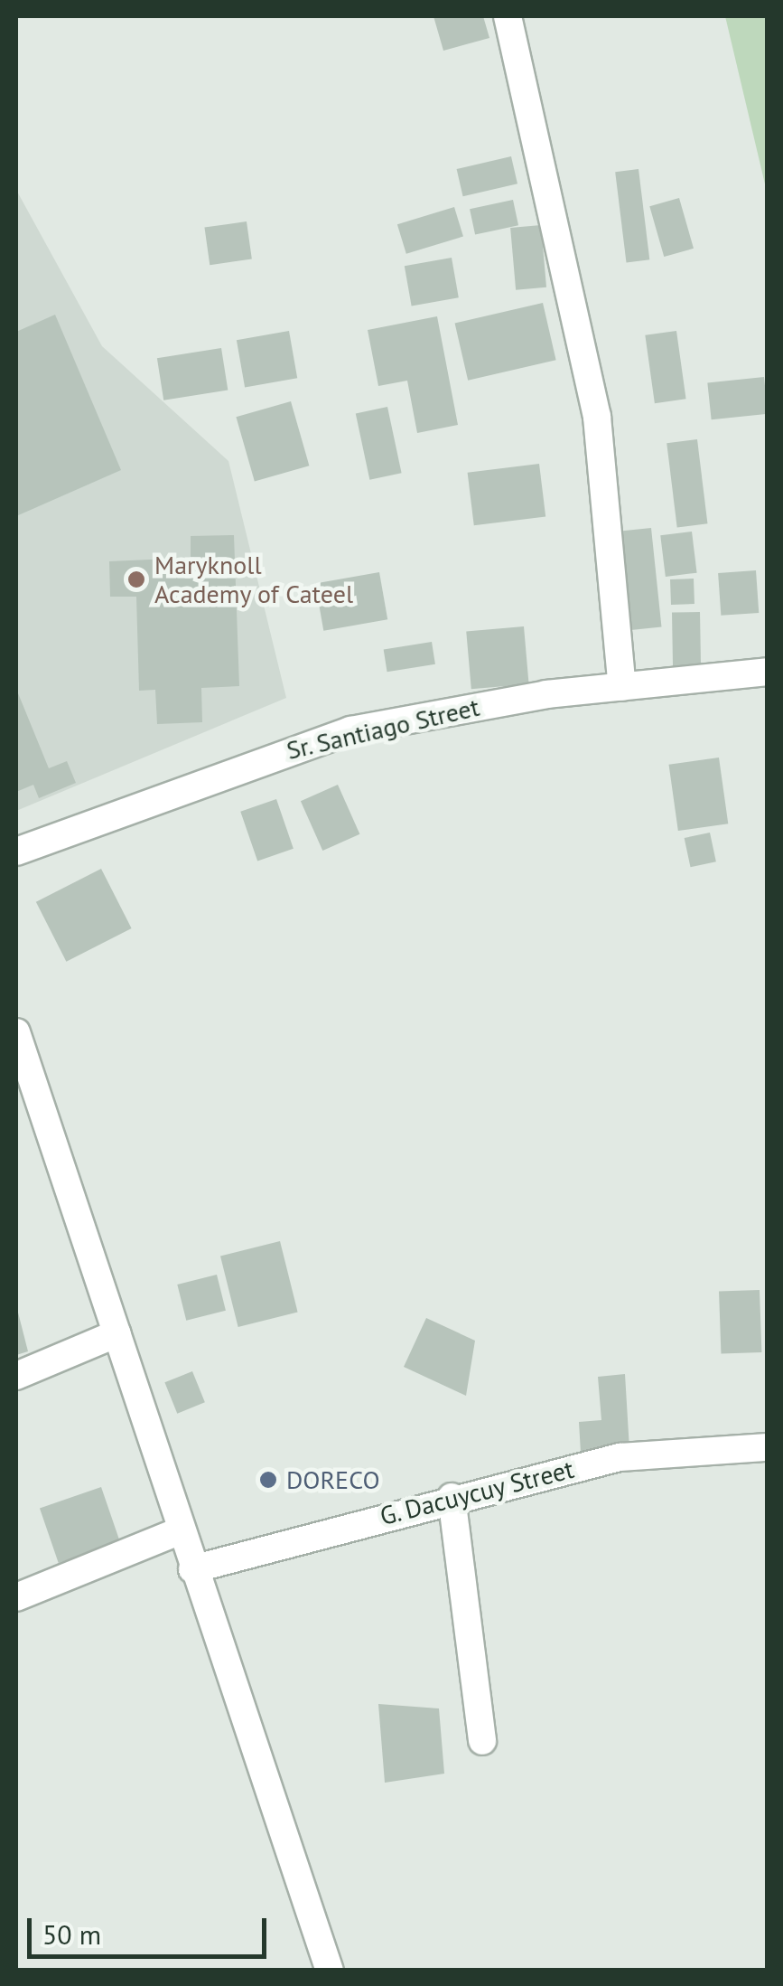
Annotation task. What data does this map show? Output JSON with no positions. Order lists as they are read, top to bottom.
{
  "streets": {
    "street": ["Sr. Santiago Street", "G. Dacuycuy Street"]
  },
  "places": ["Maryknoll Academy of Cateel", "DORECO"],
  "scale_bar": "50 m"
}
